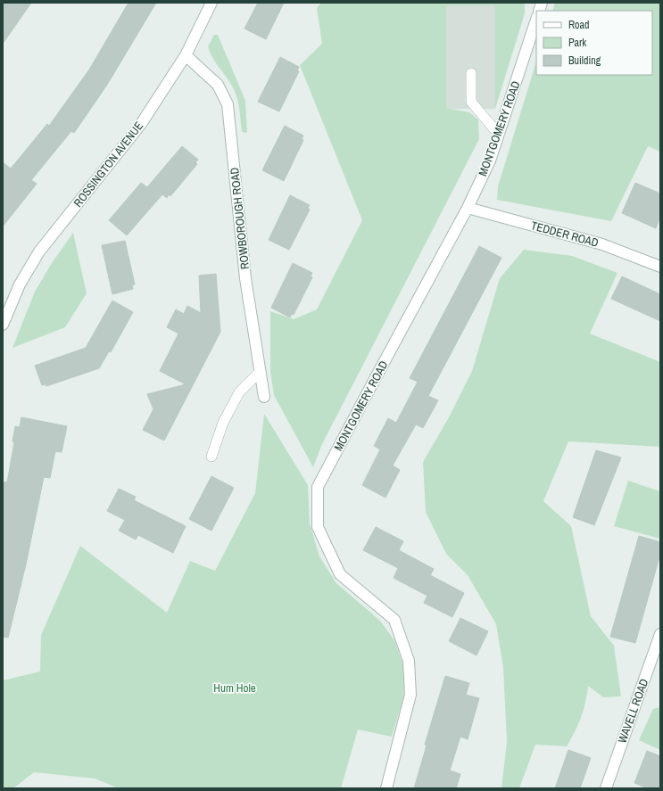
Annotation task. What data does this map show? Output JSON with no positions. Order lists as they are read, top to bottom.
{
  "streets": {
    "street": [
      "MONTGOMERY ROAD",
      "ROSSINGTON AVENUE",
      "ROWBOROUGH ROAD",
      "TEDDER ROAD",
      "WAVELL ROAD"
    ]
  },
  "crossings": [
    ["MONTGOMERY ROAD", "TEDDER ROAD"],
    ["ROSSINGTON AVENUE", "ROWBOROUGH ROAD"]
  ],
  "parks": ["Hum Hole"],
  "legend": ["Road", "Park", "Building"]
}
